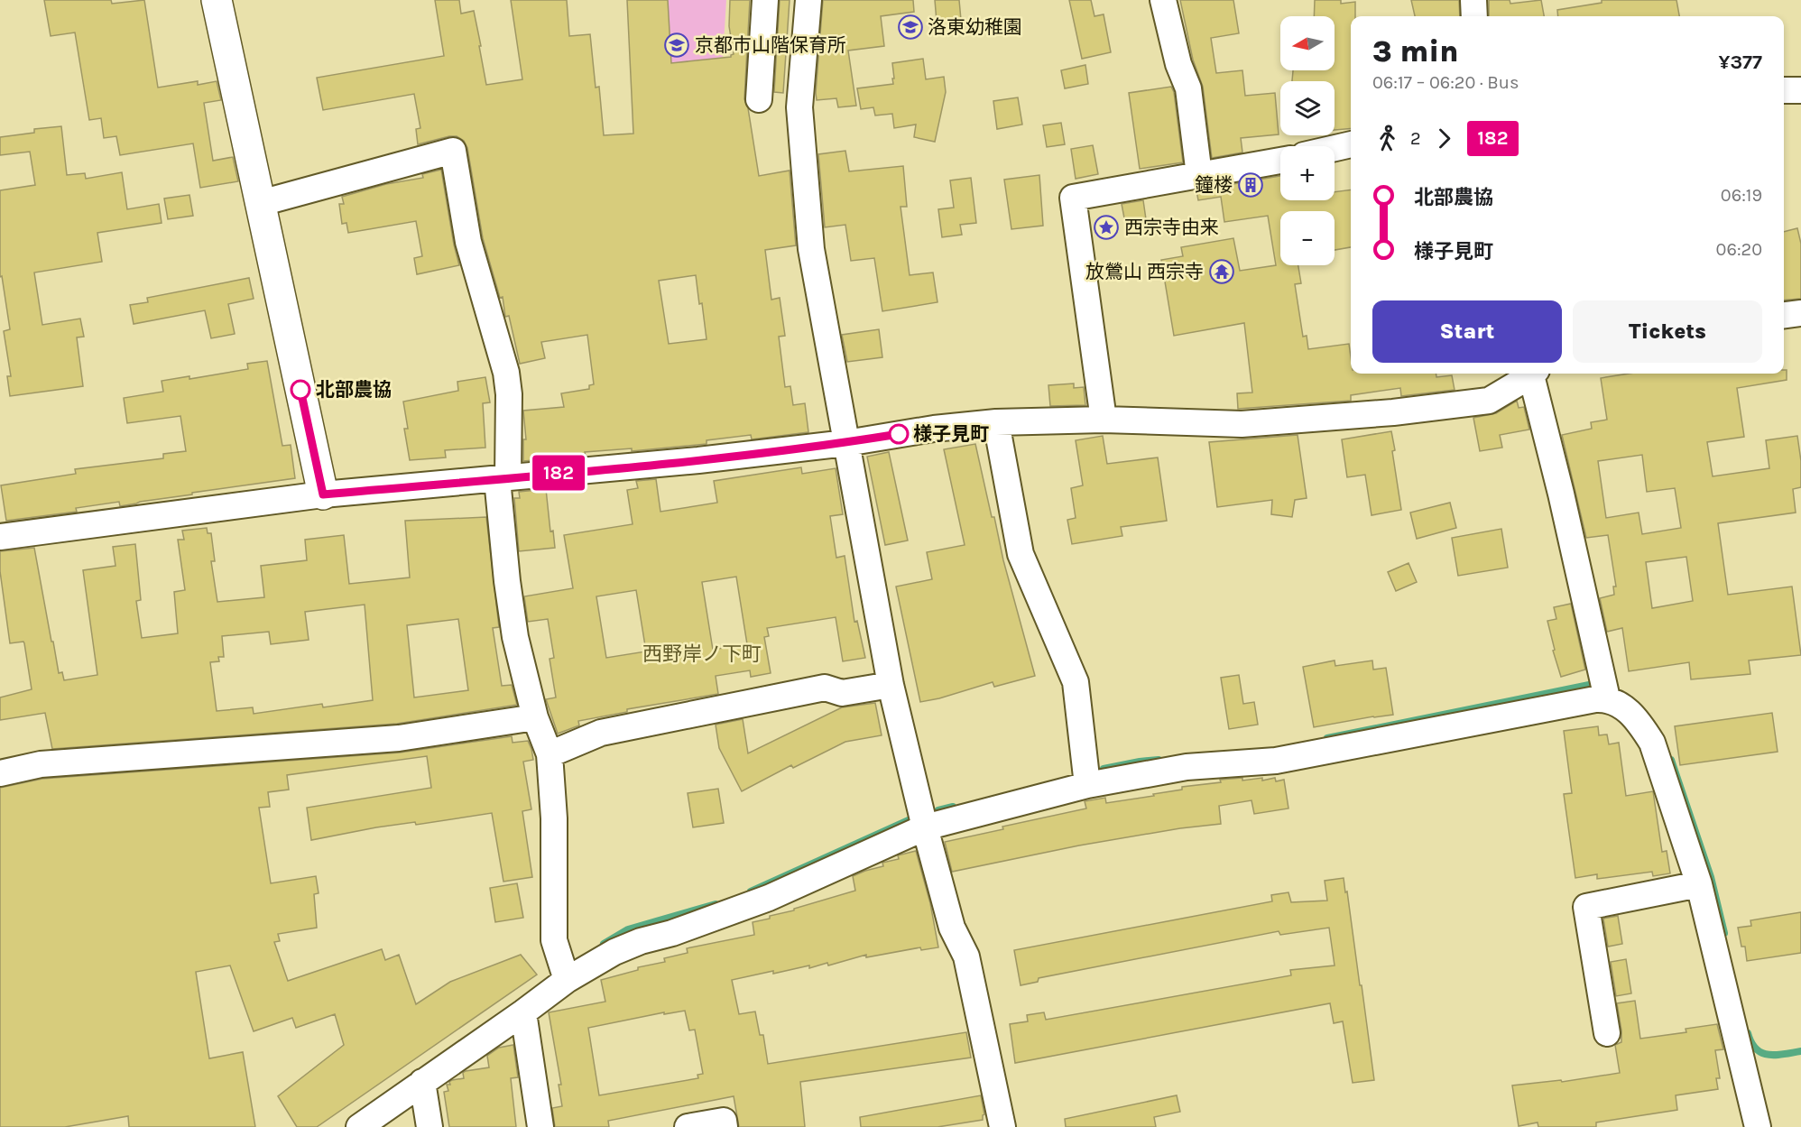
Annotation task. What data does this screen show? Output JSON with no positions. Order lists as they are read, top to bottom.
{
  "districts": ["西野岸ノ下町"],
  "places": {
    "school or university": ["洛東幼稚園", "京都市山階保育所"],
    "building": ["鐘楼"],
    "place": ["西宗寺由来"],
    "temple": ["放鶯山 西宗寺"],
    "other": ["北部農協", "様子見町"]
  },
  "lines": ["bus line 182"],
  "north": "left",
  "page": {
    "on_map": "182",
    "map_buttons": ["+", "−"],
    "heading": ["3 min", "06:17 – 06:20 · Bus", "¥377"],
    "legs": ["2", "182"],
    "list": [
      {
        "name": "北部農協",
        "value": "06:19"
      },
      {
        "name": "様子見町",
        "value": "06:20"
      }
    ],
    "buttons": ["Start", "Tickets"]
  }
}
